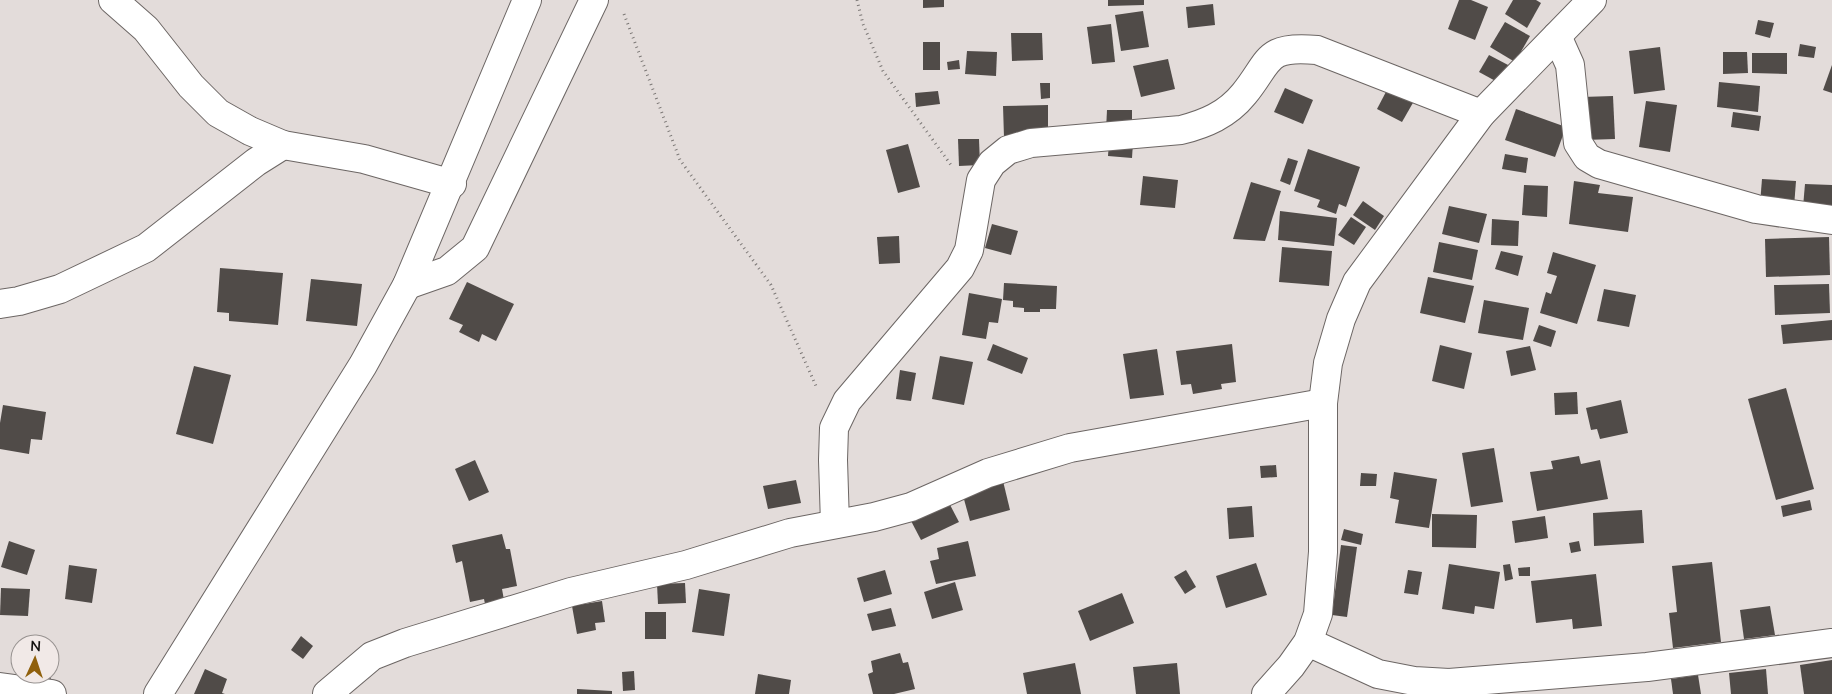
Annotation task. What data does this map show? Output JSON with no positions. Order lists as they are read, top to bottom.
{
  "north": "top"
}
